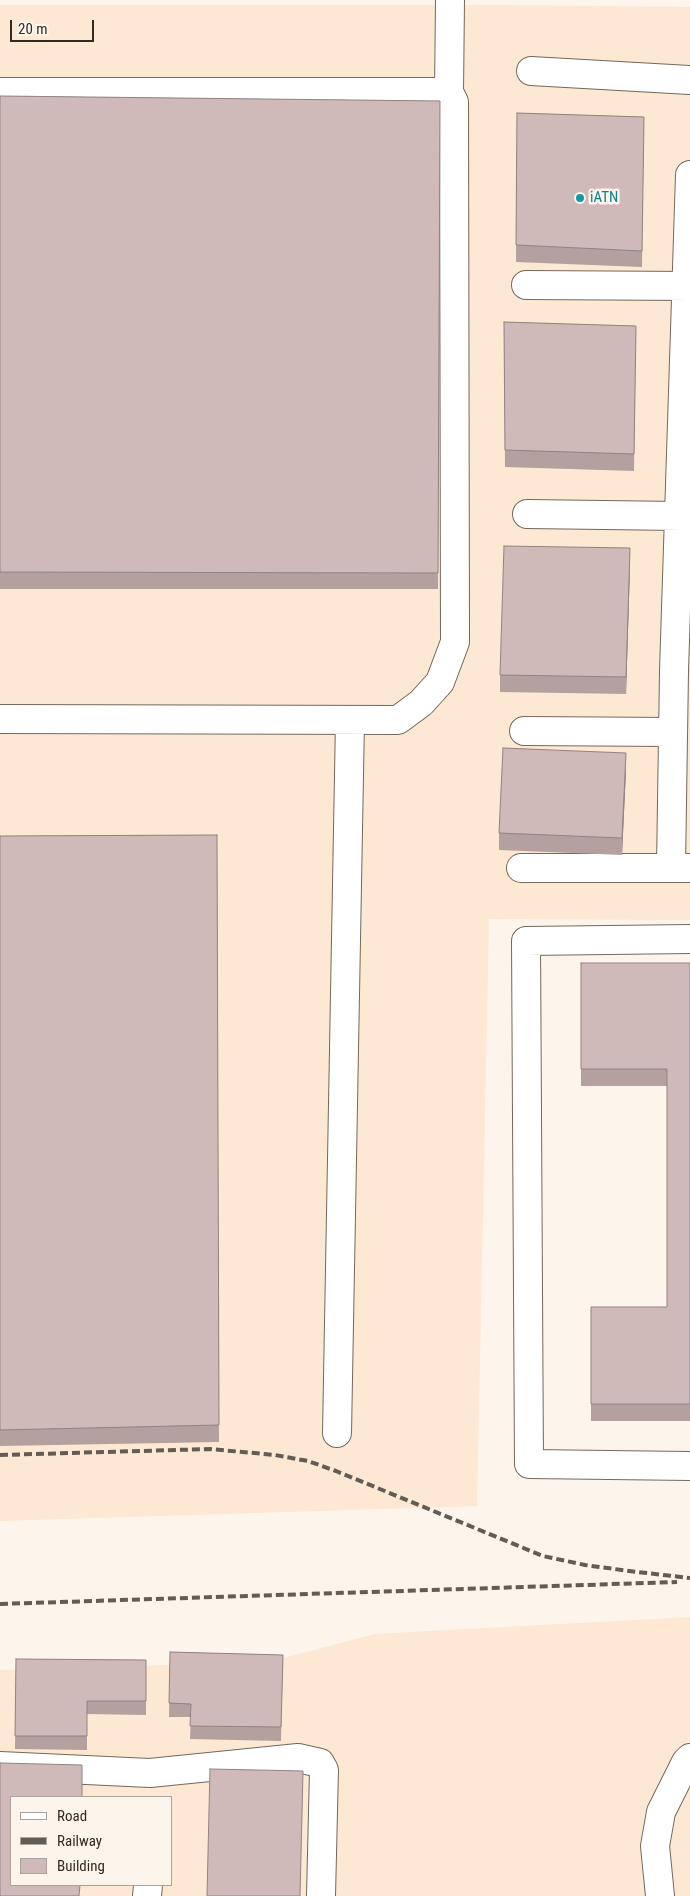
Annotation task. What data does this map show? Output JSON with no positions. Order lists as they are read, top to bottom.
{
  "places": ["iATN"],
  "legend": ["Road", "Railway", "Building"],
  "scale_bar": "20 m"
}
